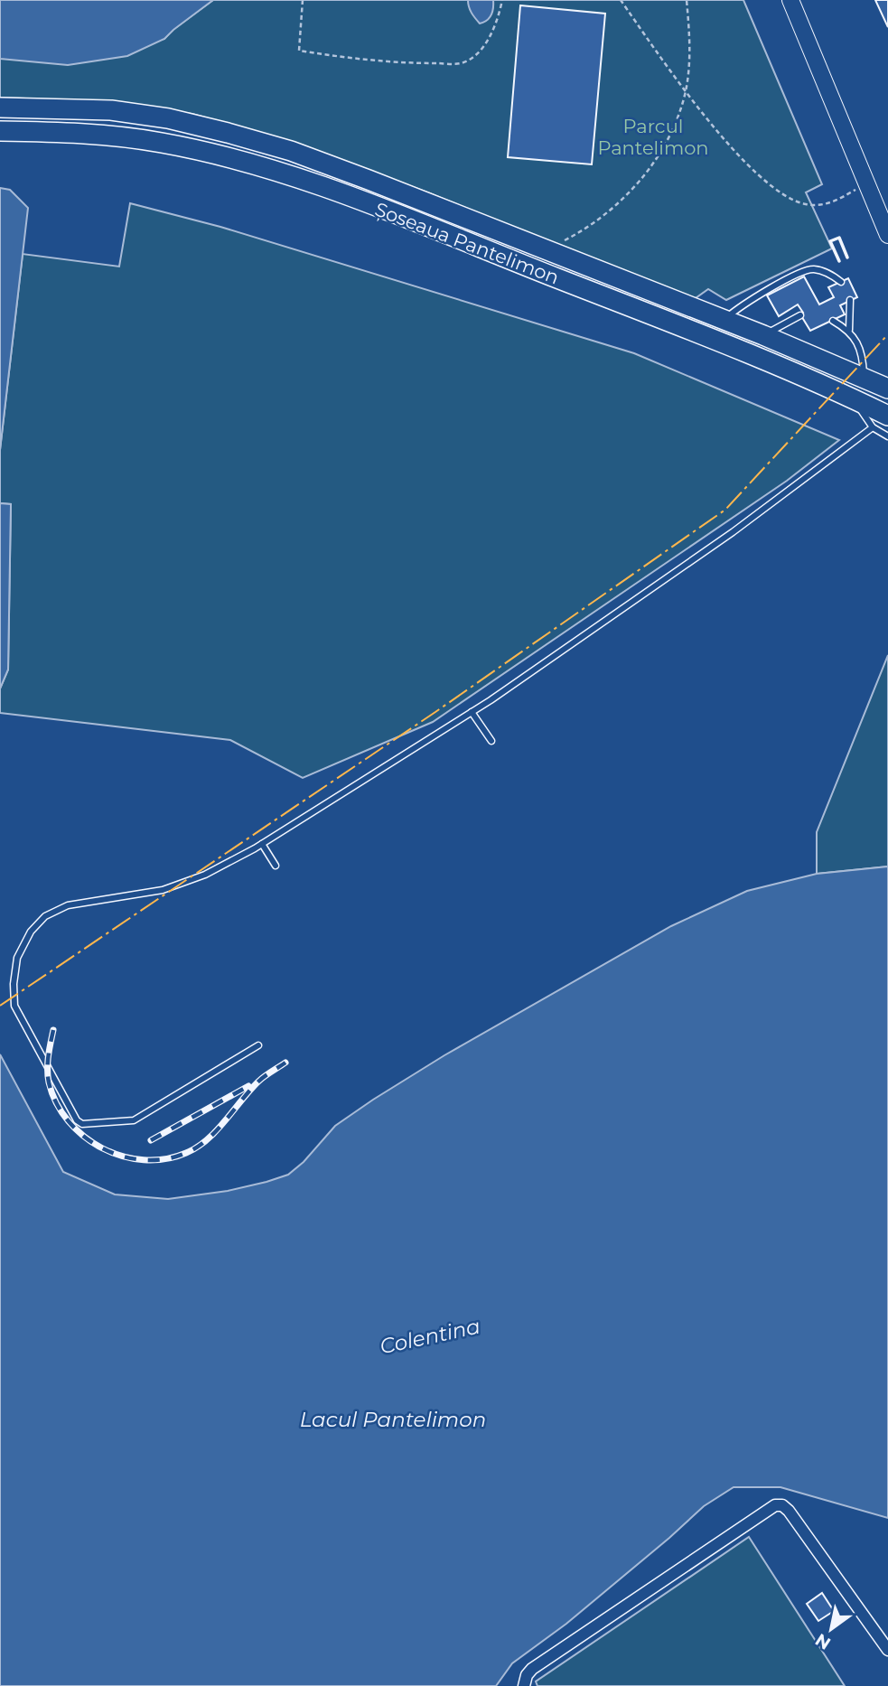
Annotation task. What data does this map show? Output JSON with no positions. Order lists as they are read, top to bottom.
{
  "streets": {
    "main road": ["Șoseaua Pantelimon"]
  },
  "water": ["Colentina", "Lacul Pantelimon"],
  "parks": ["Parcul Pantelimon"],
  "north": "bottom left"
}
